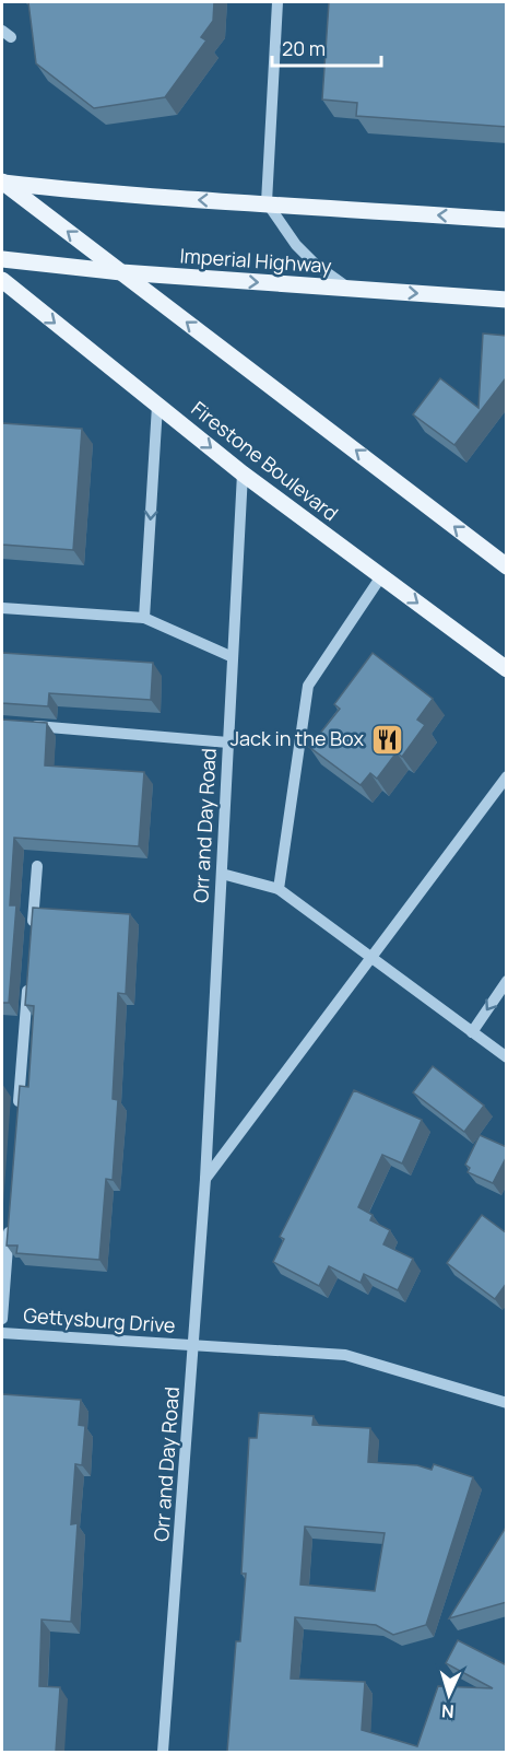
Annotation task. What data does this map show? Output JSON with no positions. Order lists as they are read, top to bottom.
{
  "streets": {
    "main road": ["Imperial Highway", "Firestone Boulevard"],
    "street": ["Orr and Day Road", "Gettysburg Drive"]
  },
  "crossings": [
    ["Firestone Boulevard", "Orr and Day Road"],
    ["Orr and Day Road", "Gettysburg Drive"]
  ],
  "places": {
    "restaurant": ["Jack in the Box"]
  },
  "scale_bar": "20 m",
  "north": "bottom"
}
